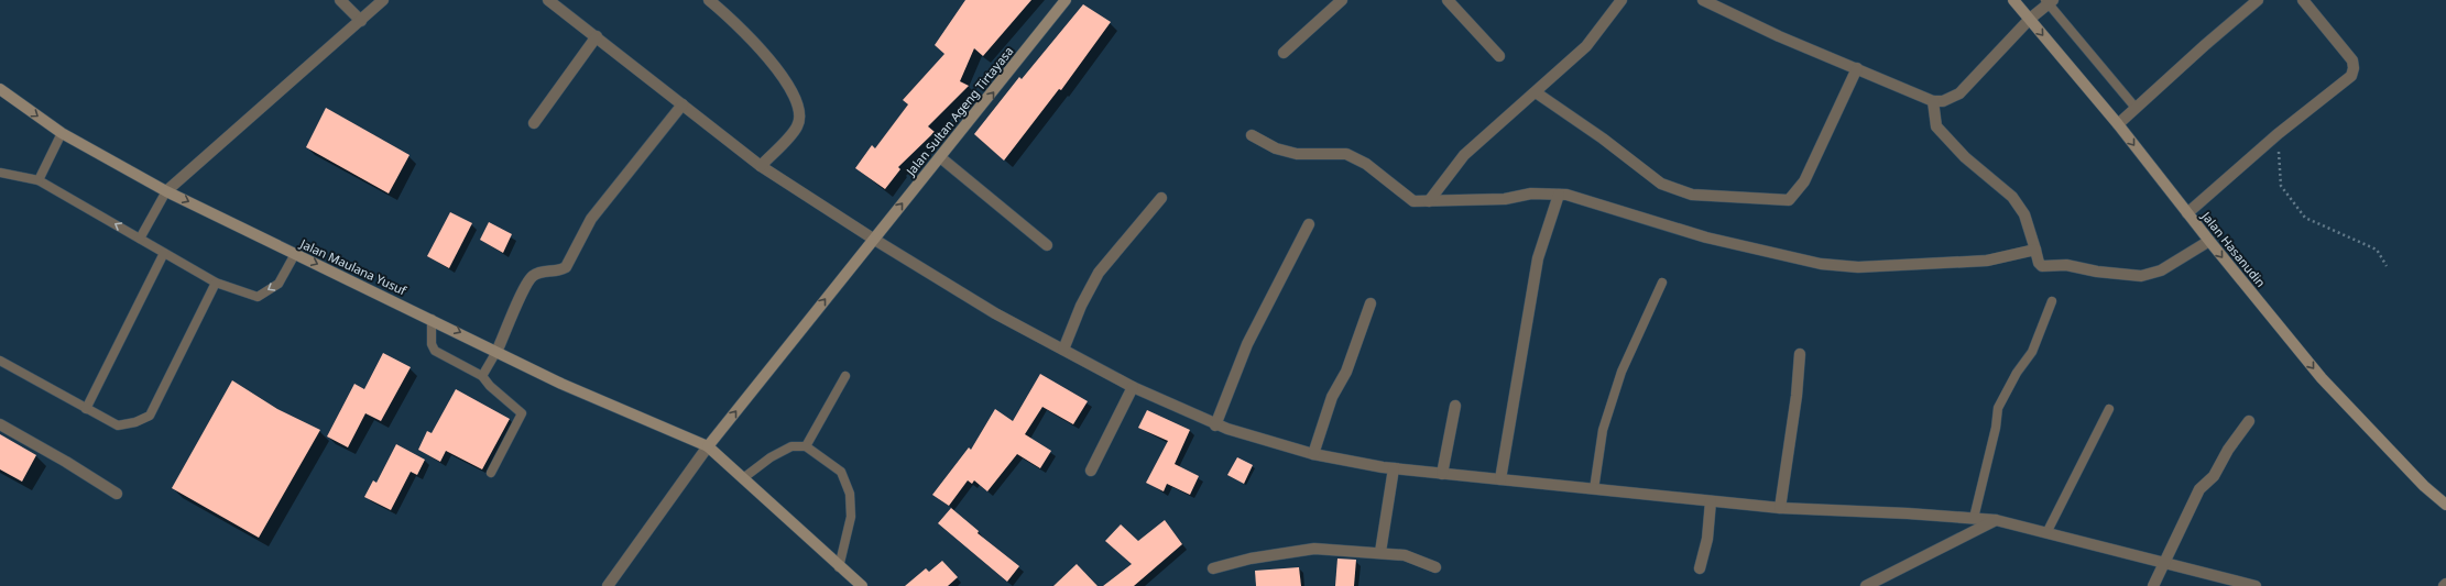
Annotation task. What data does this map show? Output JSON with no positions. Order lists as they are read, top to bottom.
{
  "streets": {
    "main road": ["Jalan Sultan Ageng Tirtayasa", "Jalan Hasanudin", "Jalan Maulana Yusuf"]
  },
  "crossings": [
    ["Jalan Sultan Ageng Tirtayasa", "Jalan Maulana Yusuf"]
  ],
  "one_way": ["Jalan Sultan Ageng Tirtayasa", "Jalan Hasanudin", "Jalan Maulana Yusuf"]
}
